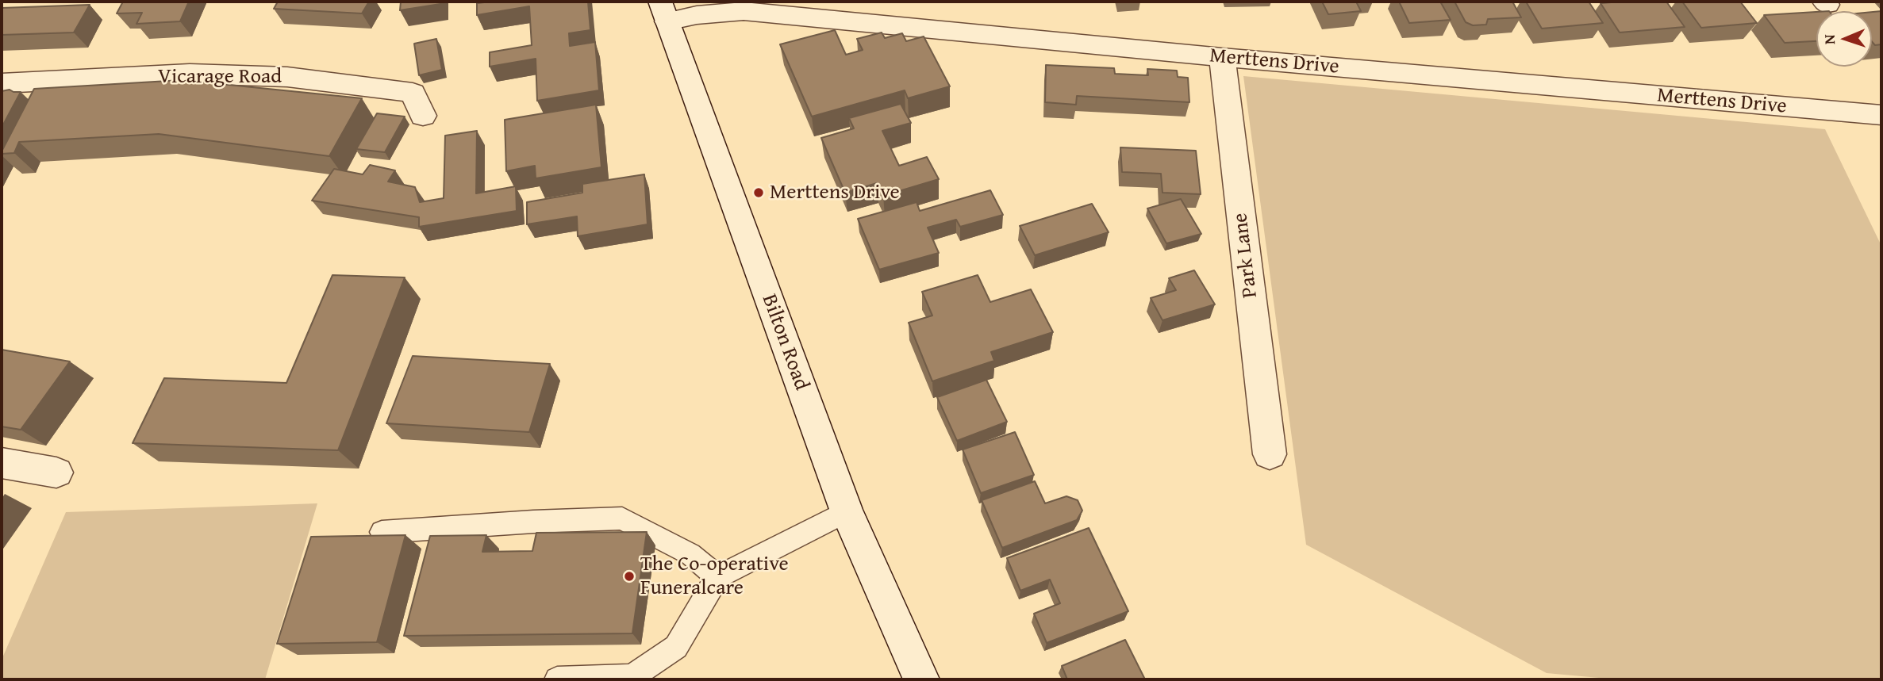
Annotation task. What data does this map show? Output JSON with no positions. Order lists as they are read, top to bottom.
{
  "streets": {
    "street": [
      "Merttens Drive",
      "Vicarage Road",
      "Park Lane",
      "Bilton Road"
    ]
  },
  "crossings": [
    ["Merttens Drive", "Park Lane"],
    ["Merttens Drive", "Bilton Road"]
  ],
  "places": ["Merttens Drive", "The Co-operative Funeralcare"],
  "north": "left"
}
